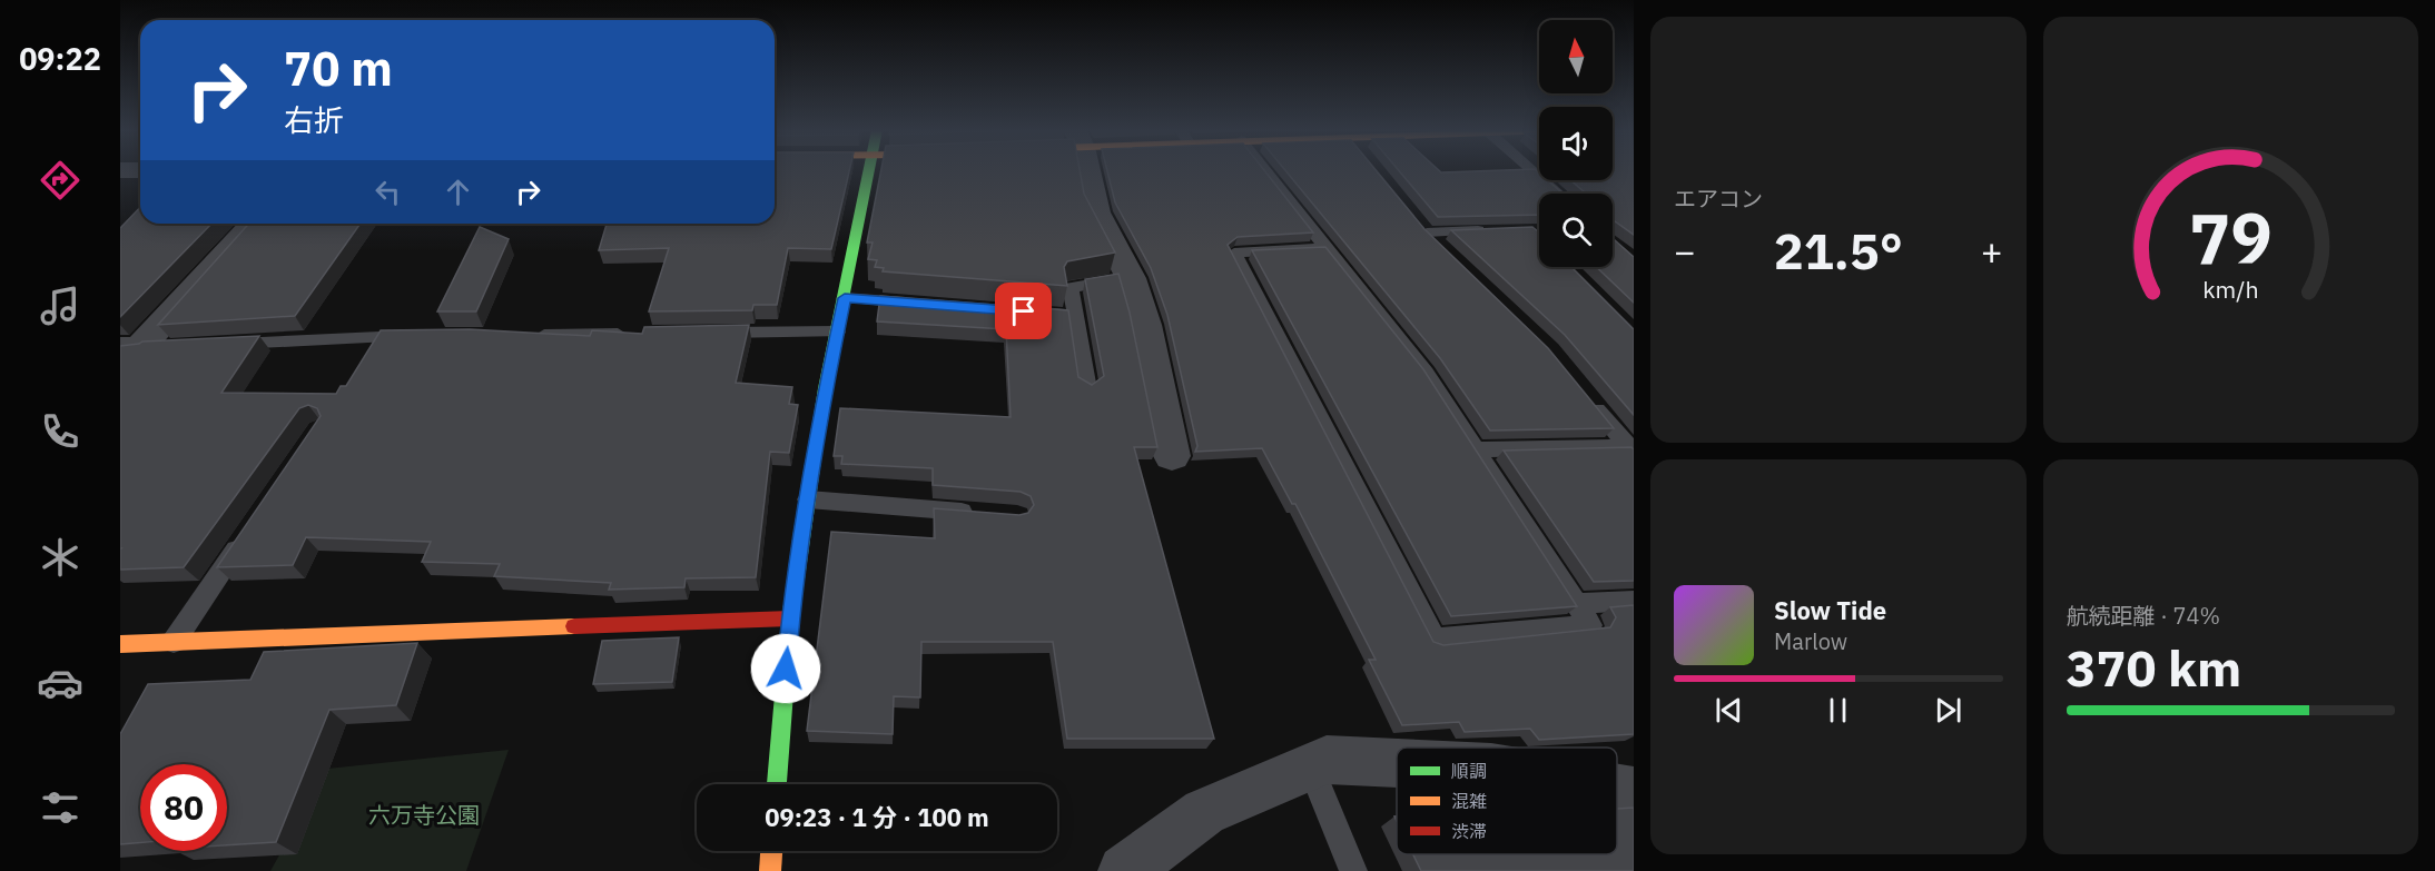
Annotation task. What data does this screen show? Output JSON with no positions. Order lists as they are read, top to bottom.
{
  "parks": ["六万寺公園"],
  "legend": ["順調", "混雑", "渋滞"],
  "north": "top",
  "page": {
    "tabs": "09:22",
    "tile": [
      "エアコン",
      ["航続距離 · 74%", "370 km"]
    ],
    "turn": ["70 m", "右折"],
    "heat": ["−", "21.5°", "+"],
    "song": ["Slow Tide", "Marlow"],
    "limit": "80",
    "trip": "09:23 · 1 分 · 100 m",
    "gauge": ["79", "km/h"]
  }
}
